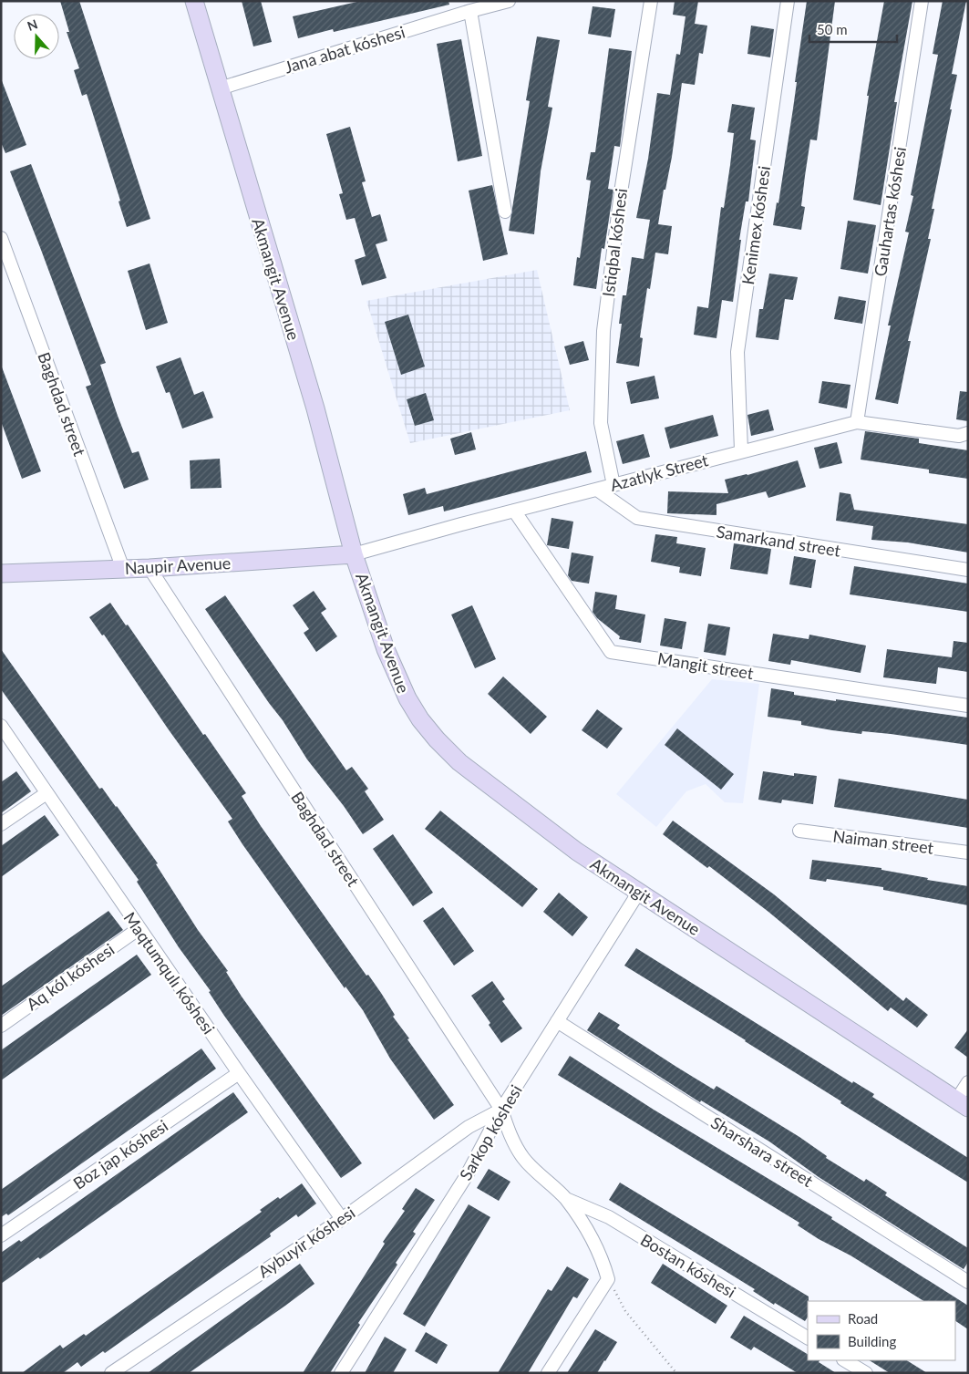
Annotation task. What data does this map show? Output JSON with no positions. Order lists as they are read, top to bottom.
{
  "streets": {
    "street": [
      "Jana abat kóshesi",
      "Gauhartas kóshesi",
      "Kenimex kóshesi",
      "Istiqbal kóshesi",
      "Akmangit Avenue",
      "Baghdad street",
      "Azatlyk Street",
      "Samarkand street",
      "Naupir Avenue",
      "Mangit street",
      "Naiman street",
      "Maqtumqulı kóshesi",
      "Aq kól kóshesi",
      "Sarkop kóshesi",
      "Sharshara street",
      "Boz jap kóshesi",
      "Aybuyir kóshesi",
      "Bostan kóshesi"
    ]
  },
  "crossings": [
    ["Jana abat kóshesi", "Akmangit Avenue"],
    ["Gauhartas kóshesi", "Azatlyk Street"],
    ["Kenimex kóshesi", "Azatlyk Street"],
    ["Istiqbal kóshesi", "Azatlyk Street"],
    ["Akmangit Avenue", "Azatlyk Street"],
    ["Akmangit Avenue", "Naupir Avenue"],
    ["Akmangit Avenue", "Sarkop kóshesi"],
    ["Baghdad street", "Naupir Avenue"],
    ["Baghdad street", "Sarkop kóshesi"],
    ["Baghdad street", "Aybuyir kóshesi"],
    ["Baghdad street", "Bostan kóshesi"],
    ["Azatlyk Street", "Samarkand street"],
    ["Azatlyk Street", "Naupir Avenue"],
    ["Azatlyk Street", "Mangit street"],
    ["Maqtumqulı kóshesi", "Aq kól kóshesi"],
    ["Maqtumqulı kóshesi", "Boz jap kóshesi"],
    ["Maqtumqulı kóshesi", "Aybuyir kóshesi"],
    ["Sarkop kóshesi", "Sharshara street"],
    ["Sarkop kóshesi", "Aybuyir kóshesi"]
  ],
  "legend": ["Road", "Building"],
  "scale_bar": "50 m",
  "north": "top"
}
